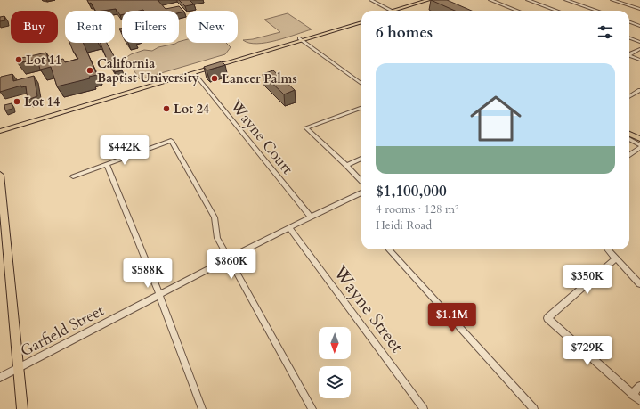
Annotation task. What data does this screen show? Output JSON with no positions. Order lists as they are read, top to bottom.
{
  "streets": {
    "street": ["Wayne Court", "Wayne Street", "Garfield Street"]
  },
  "crossings": [
    ["Wayne Court", "Garfield Street"],
    ["Wayne Street", "Garfield Street"]
  ],
  "places": [
    "Lot 11",
    "California Baptist University",
    "Lancer Palms",
    "Lot 14",
    "Lot 24"
  ],
  "north": "bottom",
  "page": {
    "chip": [
      "Buy",
      "Rent",
      "Filters",
      "New"
    ],
    "heading": "6 homes",
    "list": [
      {
        "name": "$1,100,000",
        "note": "4 rooms · 128 m² · Heidi Road"
      }
    ],
    "price": [
      "$442K",
      "$860K",
      "$588K",
      "$350K",
      "$1.1M",
      "$729K"
    ]
  }
}
